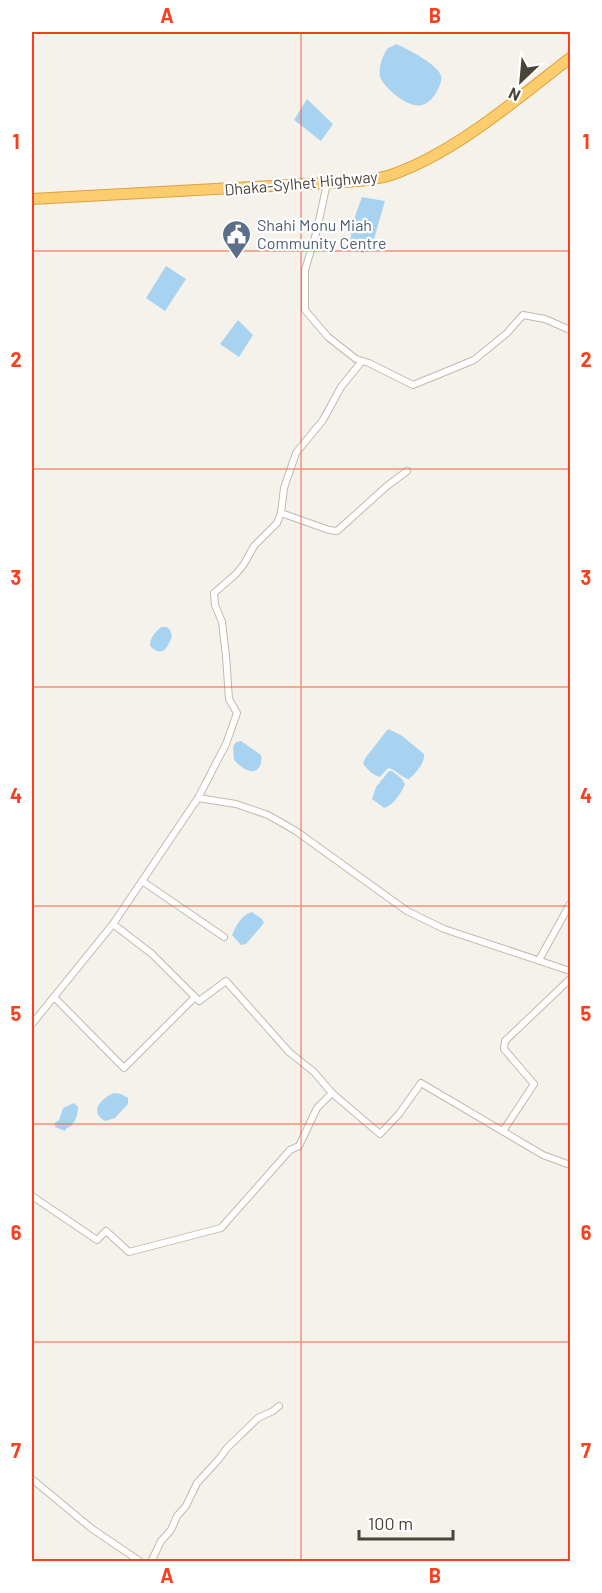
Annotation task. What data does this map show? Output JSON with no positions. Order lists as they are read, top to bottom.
{
  "streets": {
    "highway": ["Dhaka-Sylhet Highway"]
  },
  "places": {
    "public building": ["Shahi Monu Miah Community Centre"]
  },
  "scale_bar": "100 m",
  "north": "bottom left",
  "grid": {
    "columns": ["A", "B"],
    "rows": [
      "1",
      "2",
      "3",
      "4",
      "5",
      "6",
      "7"
    ]
  }
}
